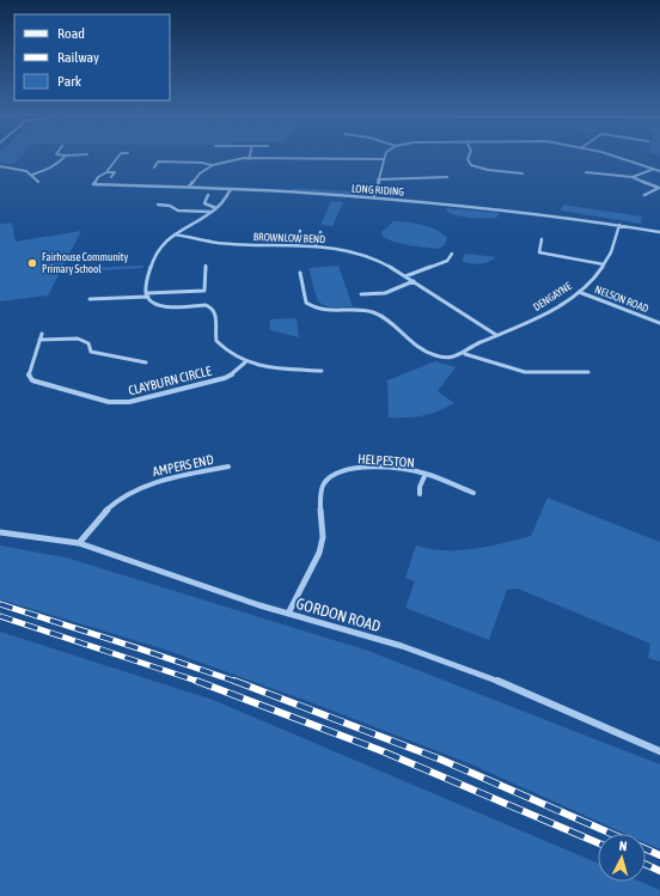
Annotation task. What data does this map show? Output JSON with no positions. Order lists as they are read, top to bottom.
{
  "streets": {
    "street": [
      "LONG RIDING",
      "BROWNLOW BEND",
      "DENGAYNE",
      "NELSON ROAD",
      "CLAYBURN CIRCLE",
      "HELPESTON",
      "AMPERS END",
      "GORDON ROAD"
    ]
  },
  "crossings": [
    ["LONG RIDING", "DENGAYNE"],
    ["BROWNLOW BEND", "DENGAYNE"],
    ["DENGAYNE", "NELSON ROAD"],
    ["HELPESTON", "GORDON ROAD"],
    ["AMPERS END", "GORDON ROAD"]
  ],
  "places": ["Fairhouse Community Primary School"],
  "legend": ["Road", "Railway", "Park"],
  "north": "top"
}
